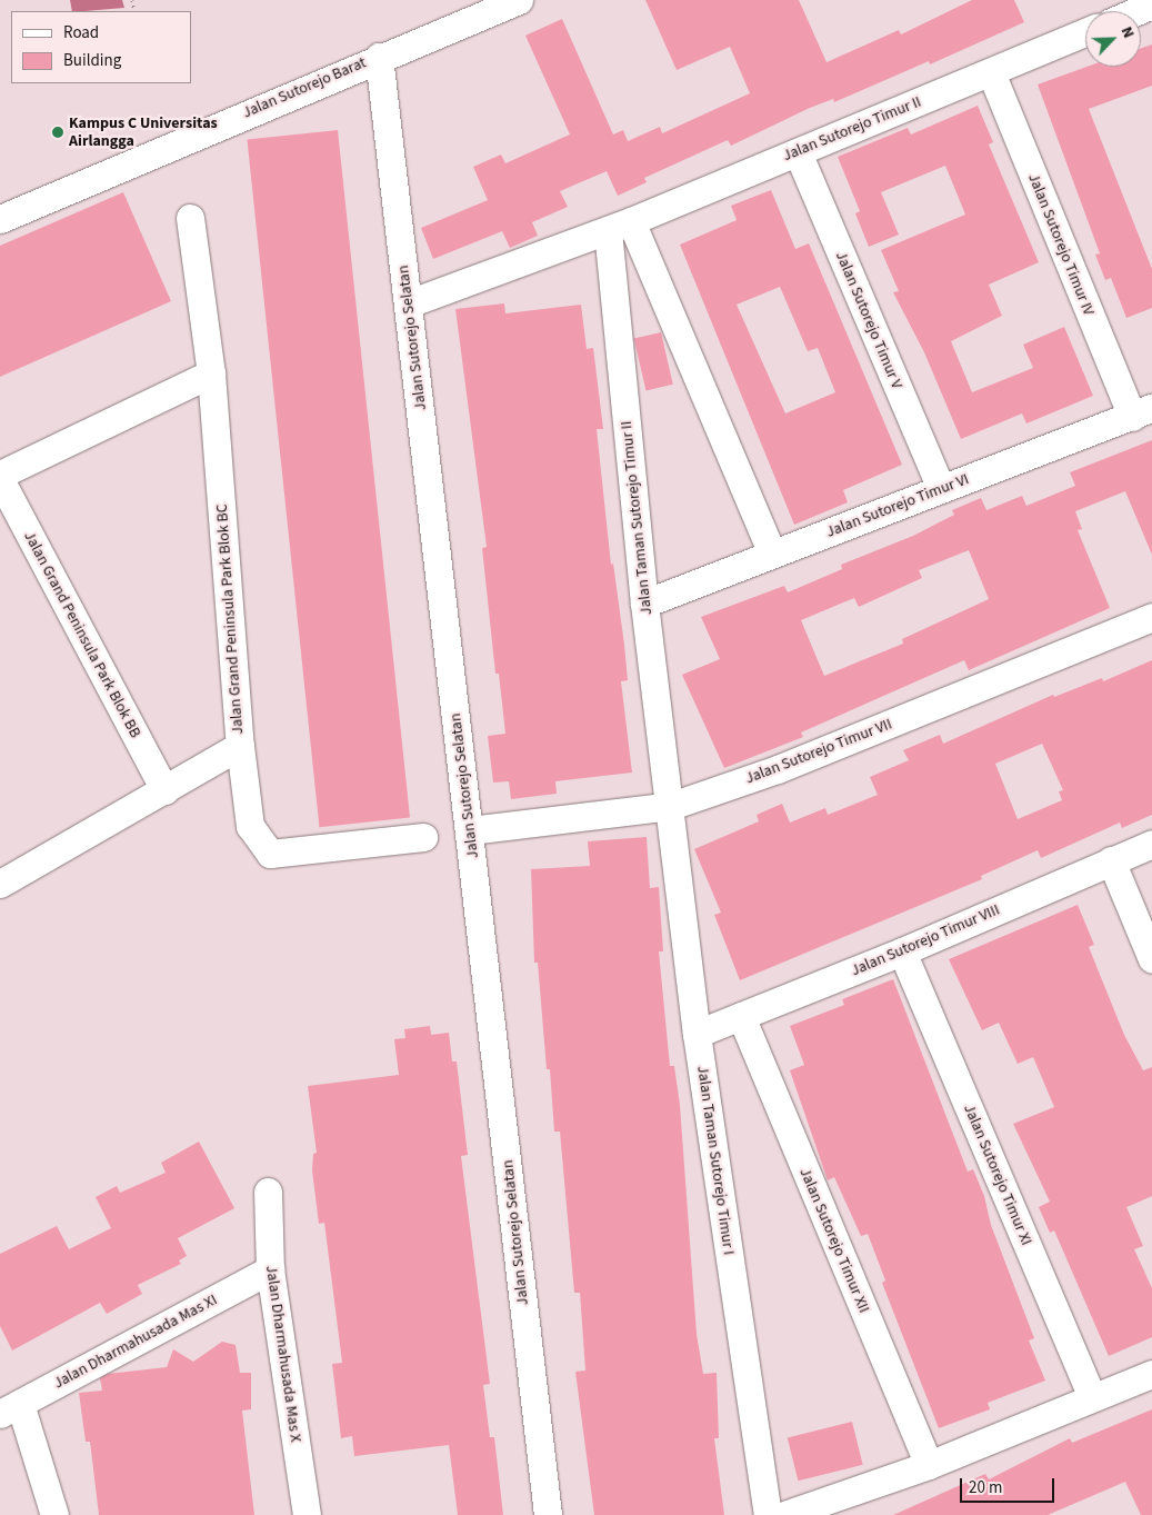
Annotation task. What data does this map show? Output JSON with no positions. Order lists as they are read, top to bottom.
{
  "streets": {
    "street": [
      "Jalan Sutorejo Barat",
      "Jalan Sutorejo Timur II",
      "Jalan Sutorejo Timur IV",
      "Jalan Sutorejo Timur V",
      "Jalan Sutorejo Selatan",
      "Jalan Sutorejo Timur VI",
      "Jalan Taman Sutorejo Timur II",
      "Jalan Grand Peninsula Park Blok BC",
      "Jalan Grand Peninsula Park Blok BB",
      "Jalan Sutorejo Timur VII",
      "Jalan Sutorejo Timur VIII",
      "Jalan Taman Sutorejo Timur I",
      "Jalan Sutorejo Timur XI",
      "Jalan Sutorejo Timur XII",
      "Jalan Dharmahusada Mas XI",
      "Jalan Dharmahusada Mas X"
    ]
  },
  "crossings": [
    ["Jalan Sutorejo Barat", "Jalan Sutorejo Selatan"],
    ["Jalan Sutorejo Timur II", "Jalan Sutorejo Timur IV"],
    ["Jalan Sutorejo Timur II", "Jalan Sutorejo Timur V"],
    ["Jalan Sutorejo Timur II", "Jalan Sutorejo Selatan"],
    ["Jalan Sutorejo Timur II", "Jalan Taman Sutorejo Timur II"],
    ["Jalan Sutorejo Timur IV", "Jalan Sutorejo Timur VI"],
    ["Jalan Sutorejo Timur V", "Jalan Sutorejo Timur VI"],
    ["Jalan Sutorejo Selatan", "Jalan Sutorejo Timur VII"],
    ["Jalan Sutorejo Timur VI", "Jalan Taman Sutorejo Timur II"],
    ["Jalan Taman Sutorejo Timur II", "Jalan Sutorejo Timur VII"],
    ["Jalan Taman Sutorejo Timur II", "Jalan Taman Sutorejo Timur I"],
    ["Jalan Grand Peninsula Park Blok BC", "Jalan Grand Peninsula Park Blok BB"],
    ["Jalan Sutorejo Timur VII", "Jalan Taman Sutorejo Timur I"],
    ["Jalan Sutorejo Timur VIII", "Jalan Taman Sutorejo Timur I"],
    ["Jalan Sutorejo Timur VIII", "Jalan Sutorejo Timur XI"],
    ["Jalan Sutorejo Timur VIII", "Jalan Sutorejo Timur XII"],
    ["Jalan Dharmahusada Mas XI", "Jalan Dharmahusada Mas X"]
  ],
  "places": ["Kampus C Universitas Airlangga"],
  "legend": ["Road", "Building"],
  "scale_bar": "20 m",
  "north": "top right"
}
